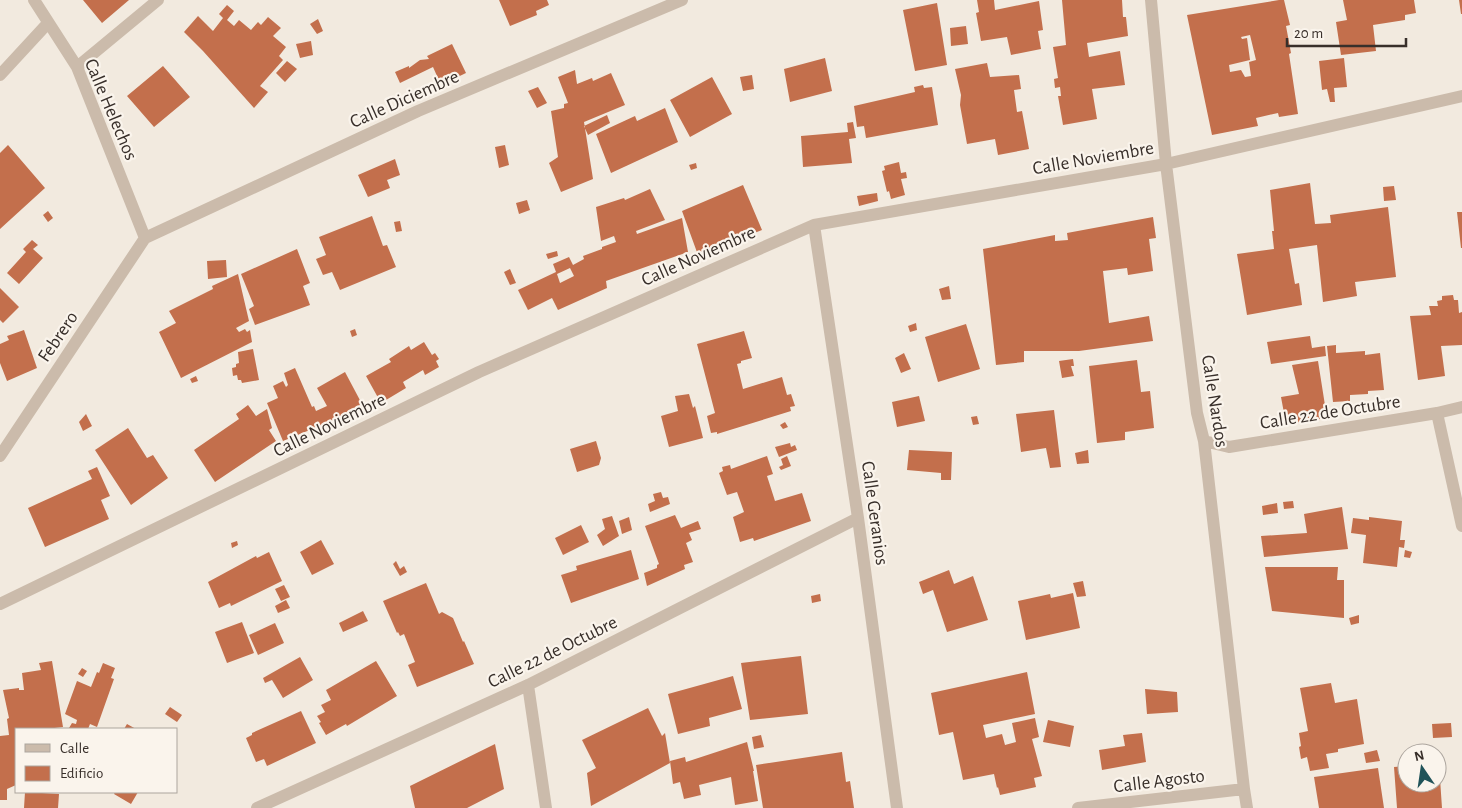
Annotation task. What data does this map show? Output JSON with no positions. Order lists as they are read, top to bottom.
{
  "streets": {
    "street": [
      "Calle Diciembre",
      "Calle Helechos",
      "Calle Noviembre",
      "Febrero",
      "Calle Nardos",
      "Calle 22 de Octubre",
      "Calle Geranios",
      "Calle Agosto"
    ]
  },
  "crossings": [
    ["Calle Diciembre", "Calle Helechos"],
    ["Calle Diciembre", "Febrero"],
    ["Calle Helechos", "Febrero"],
    ["Calle Noviembre", "Calle Nardos"],
    ["Calle Noviembre", "Calle Geranios"],
    ["Calle Nardos", "Calle 22 de Octubre"],
    ["Calle Nardos", "Calle Agosto"],
    ["Calle 22 de Octubre", "Calle Geranios"]
  ],
  "legend": ["Calle", "Edificio"],
  "scale_bar": "20 m",
  "north": "top"
}
